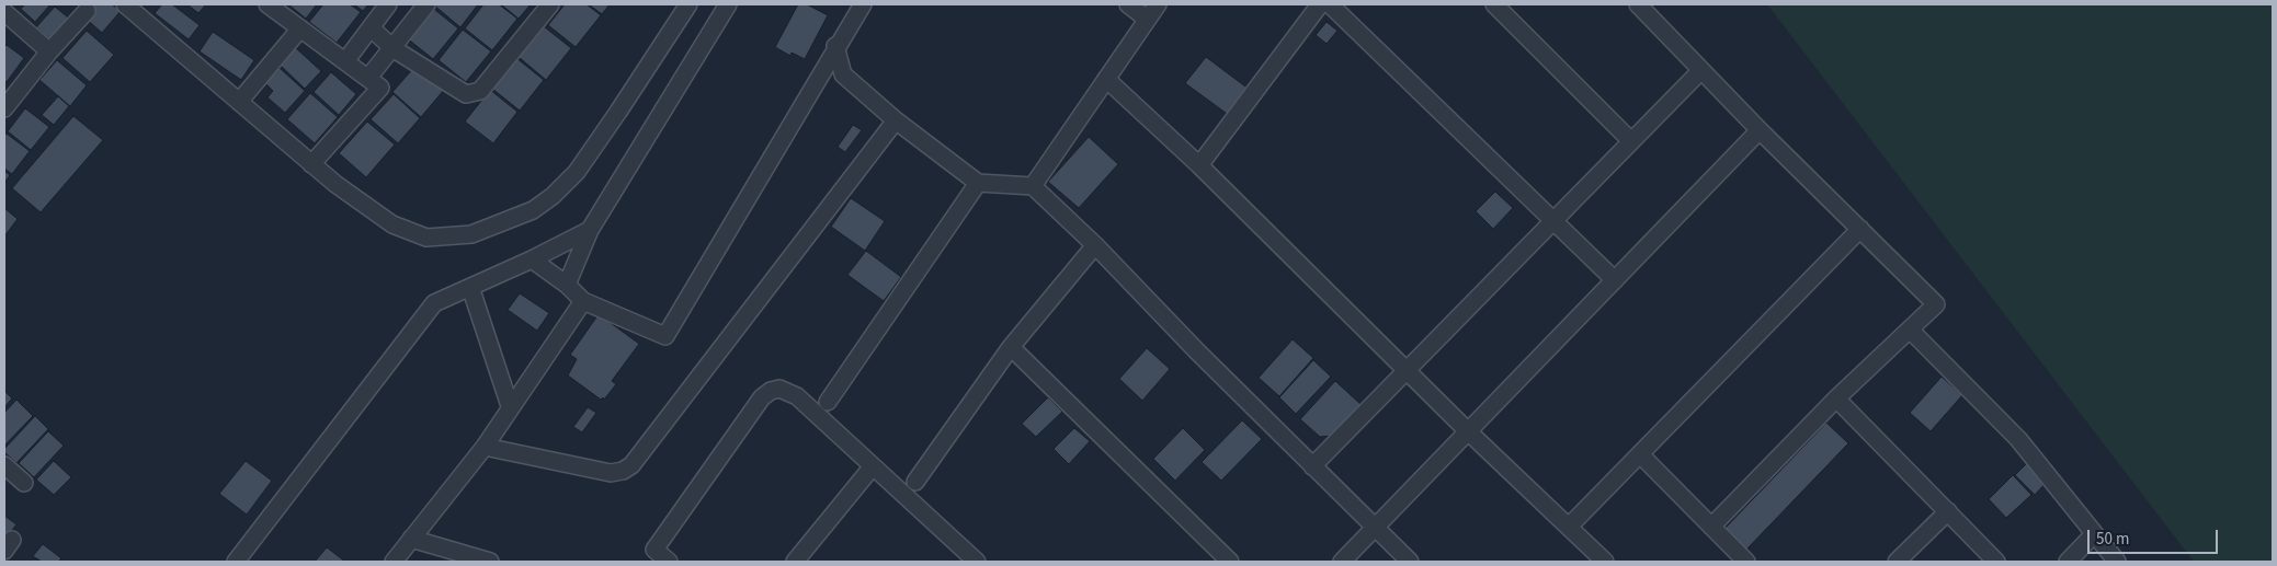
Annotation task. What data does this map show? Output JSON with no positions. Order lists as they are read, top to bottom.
{
  "scale_bar": "50 m"
}
